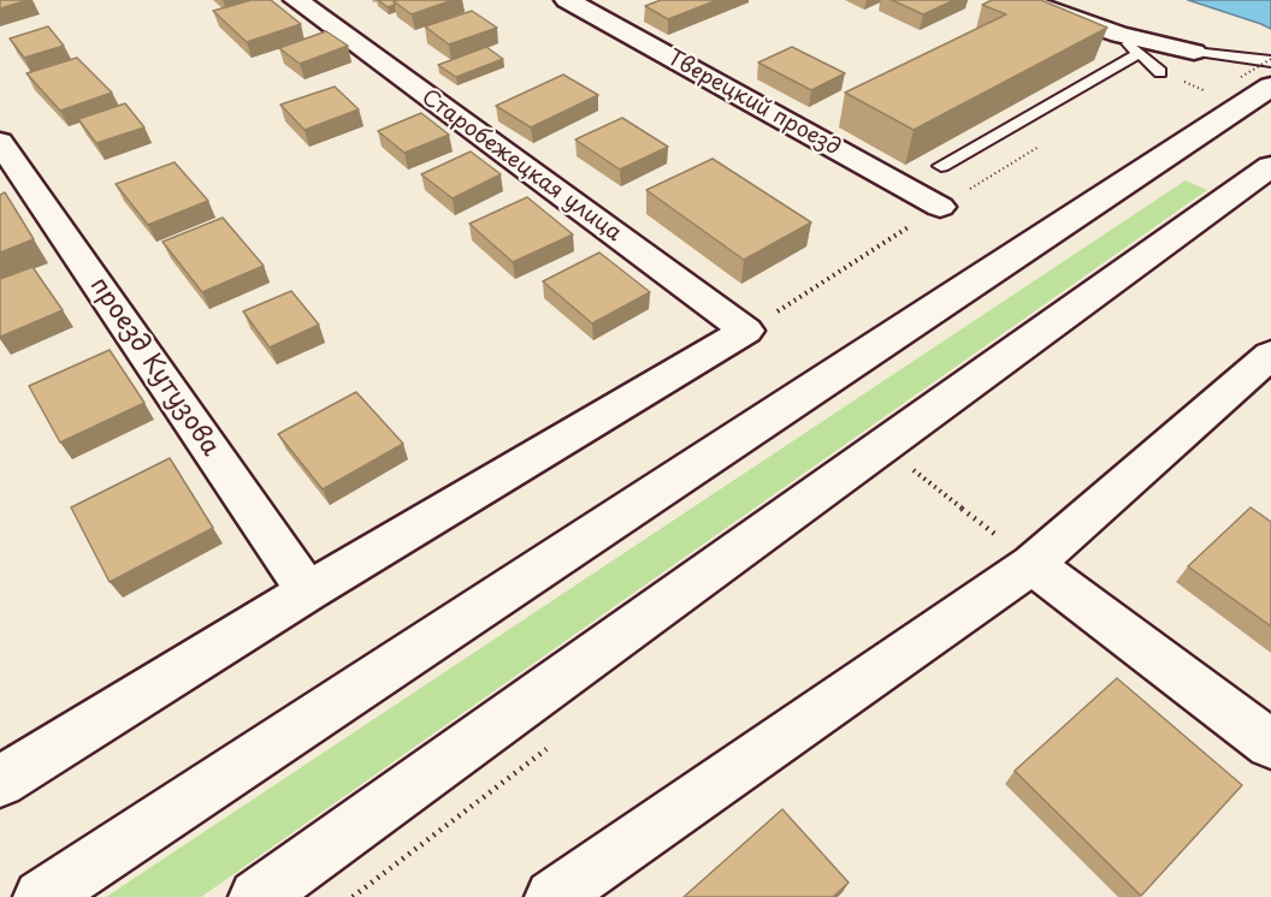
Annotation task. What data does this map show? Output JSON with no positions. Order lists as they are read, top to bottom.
{
  "streets": {
    "street": ["Тверецкий проезд", "Старобежецкая улица", "проезд Кутузова"]
  },
  "crossings": [
    ["Старобежецкая улица", "проезд Кутузова"]
  ]
}
